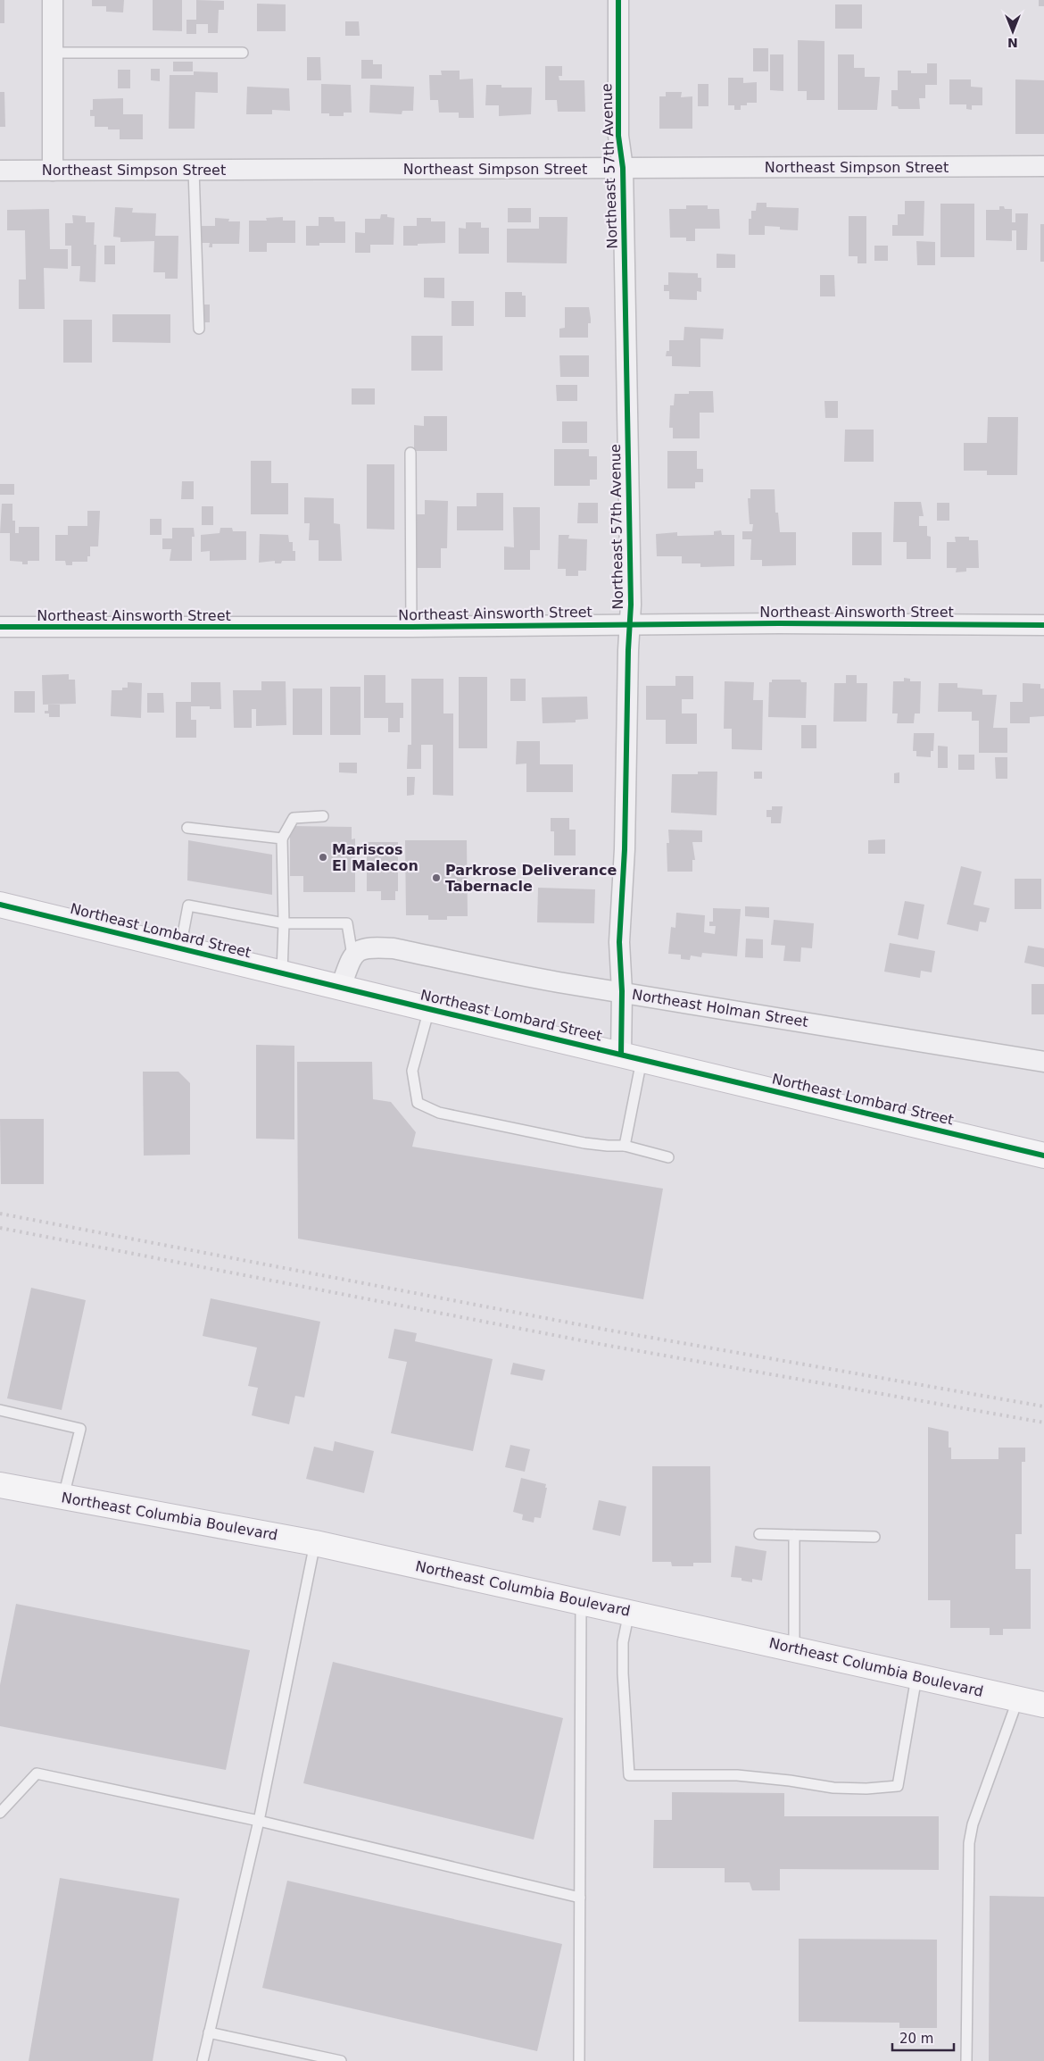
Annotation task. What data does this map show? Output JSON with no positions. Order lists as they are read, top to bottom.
{
  "streets": {
    "main road": ["Northeast Lombard Street", "Northeast Columbia Boulevard"],
    "street": [
      "Northeast 57th Avenue",
      "Northeast Simpson Street",
      "Northeast Ainsworth Street",
      "Northeast Holman Street"
    ]
  },
  "crossings": [
    ["Northeast 57th Avenue", "Northeast Simpson Street"],
    ["Northeast 57th Avenue", "Northeast Ainsworth Street"],
    ["Northeast 57th Avenue", "Northeast Lombard Street"],
    ["Northeast 57th Avenue", "Northeast Holman Street"]
  ],
  "places": ["Mariscos El Malecon", "Parkrose Deliverance Tabernacle"],
  "scale_bar": "20 m",
  "north": "bottom"
}
